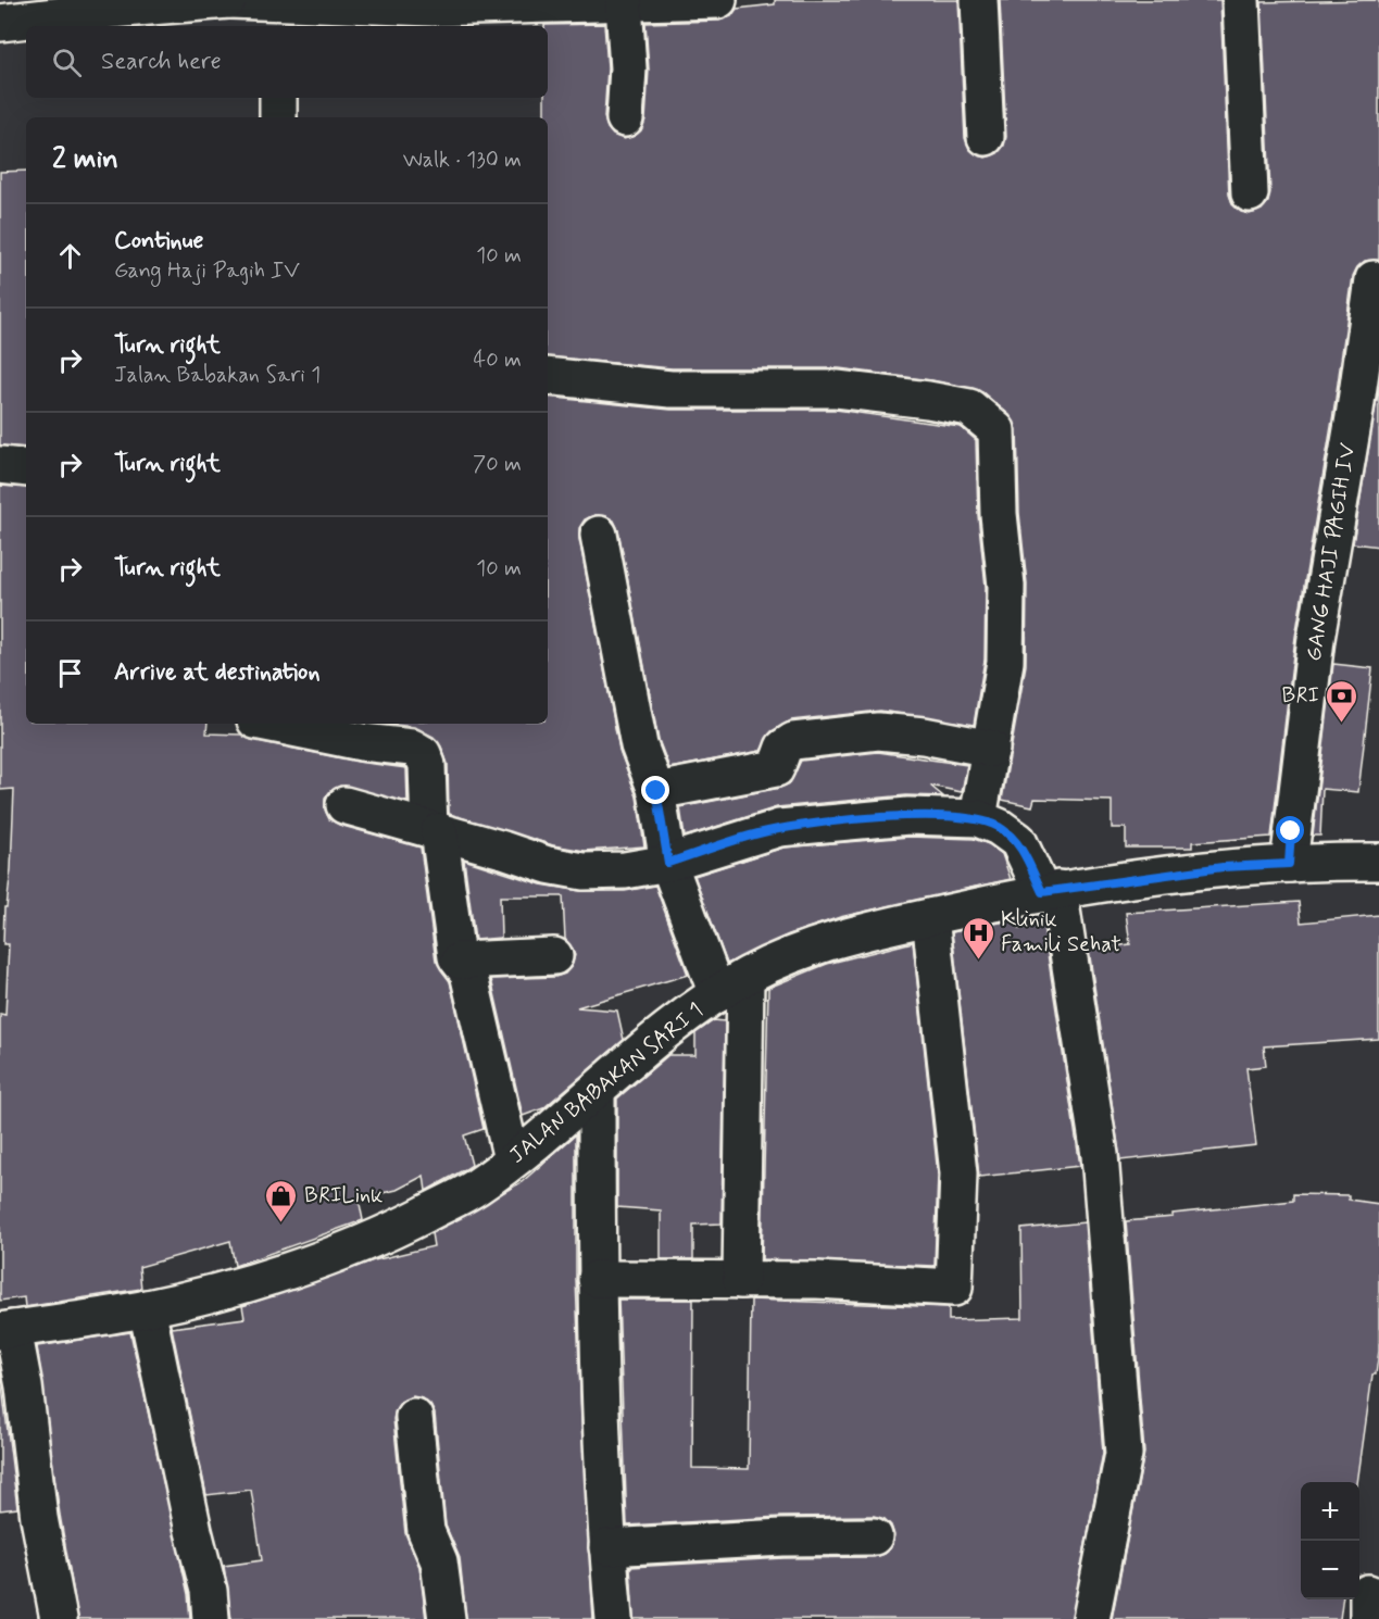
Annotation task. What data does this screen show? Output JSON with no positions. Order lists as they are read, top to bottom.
{
  "streets": {
    "street": ["GANG HAJI PAGIH IV", "JALAN BABAKAN SARI 1"]
  },
  "crossings": [
    ["GANG HAJI PAGIH IV", "JALAN BABAKAN SARI 1"]
  ],
  "places": {
    "bank": ["BRI"],
    "hospital": ["Klinik Famili Sehat"],
    "shop": ["BRILink"]
  },
  "page": {
    "search": "Search here",
    "heading": ["2 min", "Walk · 130 m"],
    "list": [
      ["Continue", "Gang Haji Pagih IV", "10 m"],
      ["Turn right", "Jalan Babakan Sari 1", "40 m"],
      ["Turn right", "70 m"],
      ["Turn right", "10 m"],
      "Arrive at destination"
    ],
    "map_buttons": ["+", "−"]
  }
}
